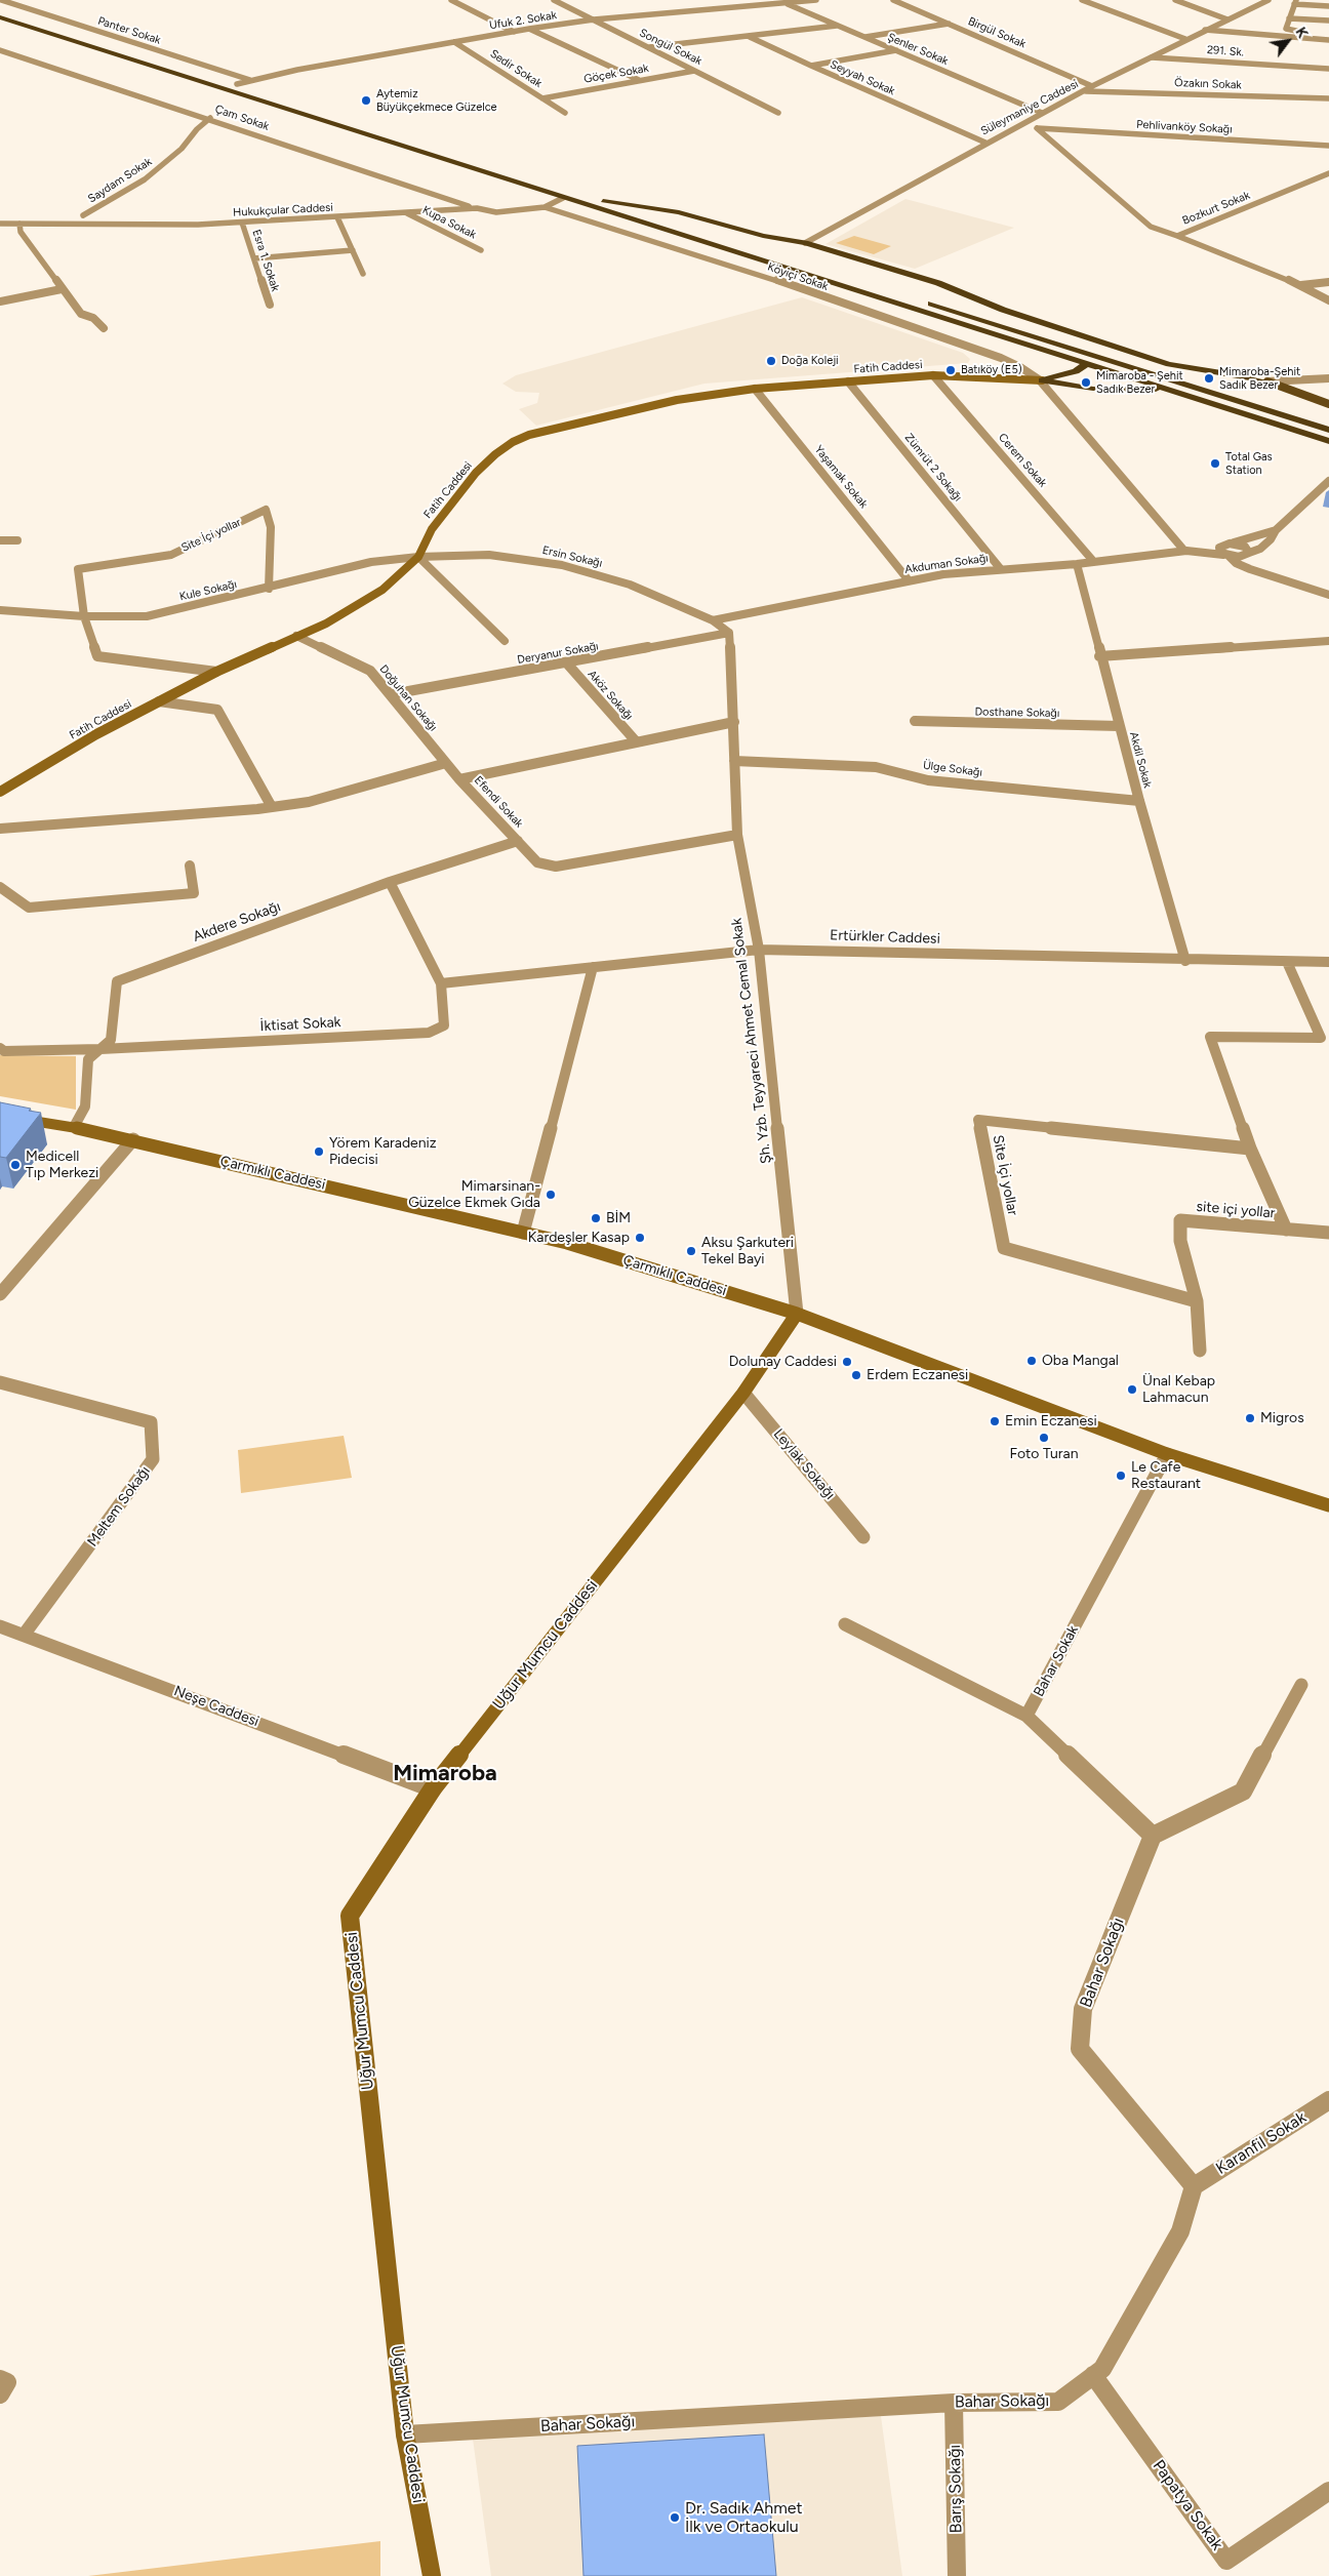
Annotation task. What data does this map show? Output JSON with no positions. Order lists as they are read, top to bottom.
{
  "streets": {
    "main road": ["Fatih Caddesi", "Çarmıklı Caddesi", "Uğur Mumcu Caddesi"],
    "street": [
      "Ufuk 2. Sokak",
      "Panter Sokak",
      "Birgül Sokak",
      "Songül Sokak",
      "Şenler Sokak",
      "291. Sk.",
      "Sedir Sokak",
      "Göçek Sokak",
      "Seyyah Sokak",
      "Özakın Sokak",
      "Süleymaniye Caddesi",
      "Çam Sokak",
      "Pehlivanköy Sokağı",
      "Saydam Sokak",
      "Bozkurt Sokak",
      "Hukukçular Caddesi",
      "Kupa Sokak",
      "Esra 1. Sokak",
      "Köyiçi Sokak",
      "Cerem Sokak",
      "Zümrüt 2 Sokağı",
      "Yaşamak Sokak",
      "Site İçi yollar",
      "Ersin Sokağı",
      "Akduman Sokağı",
      "Kule Sokağı",
      "Deryanur Sokağı",
      "Aköz Sokağı",
      "Doğuhan Sokağı",
      "Dosthane Sokağı",
      "Akdil Sokak",
      "Ülge Sokağı",
      "Efendi Sokak",
      "Akdere Sokağı",
      "Ertürkler Caddesi",
      "İktisat Sokak",
      "Şh. Yzb. Teyyareci Ahmet Cemal Sokak",
      "site içi yollar",
      "Leylak Sokağı",
      "Meltem Sokağı",
      "Bahar Sokak",
      "Neşe Caddesi",
      "Bahar Sokağı",
      "Karanfil Sokak",
      "Barış Sokağı",
      "Papatya Sokak"
    ]
  },
  "crossings": [
    ["Ufuk 2. Sokak", "Panter Sokak"],
    ["Ufuk 2. Sokak", "Songül Sokak"],
    ["Ufuk 2. Sokak", "Şenler Sokak"],
    ["Ufuk 2. Sokak", "Sedir Sokak"],
    ["Birgül Sokak", "Süleymaniye Caddesi"],
    ["Songül Sokak", "Göçek Sokak"],
    ["Şenler Sokak", "Seyyah Sokak"],
    ["Şenler Sokak", "Süleymaniye Caddesi"],
    ["291. Sk.", "Süleymaniye Caddesi"],
    ["Sedir Sokak", "Göçek Sokak"],
    ["Seyyah Sokak", "Süleymaniye Caddesi"],
    ["Özakın Sokak", "Süleymaniye Caddesi"],
    ["Çam Sokak", "Saydam Sokak"],
    ["Çam Sokak", "Hukukçular Caddesi"],
    ["Hukukçular Caddesi", "Kupa Sokak"],
    ["Hukukçular Caddesi", "Esra 1. Sokak"],
    ["Hukukçular Caddesi", "Köyiçi Sokak"],
    ["Köyiçi Sokak", "Fatih Caddesi"],
    ["Fatih Caddesi", "Cerem Sokak"],
    ["Fatih Caddesi", "Zümrüt 2 Sokağı"],
    ["Fatih Caddesi", "Yaşamak Sokak"],
    ["Fatih Caddesi", "Ersin Sokağı"],
    ["Fatih Caddesi", "Kule Sokağı"],
    ["Fatih Caddesi", "Doğuhan Sokağı"],
    ["Cerem Sokak", "Akduman Sokağı"],
    ["Zümrüt 2 Sokağı", "Akduman Sokağı"],
    ["Yaşamak Sokak", "Akduman Sokağı"],
    ["Site İçi yollar", "Kule Sokağı"],
    ["Site İçi yollar", "site içi yollar"],
    ["Ersin Sokağı", "Akduman Sokağı"],
    ["Ersin Sokağı", "Kule Sokağı"],
    ["Akduman Sokağı", "Akdil Sokak"],
    ["Deryanur Sokağı", "Aköz Sokağı"],
    ["Deryanur Sokağı", "Doğuhan Sokağı"],
    ["Deryanur Sokağı", "Şh. Yzb. Teyyareci Ahmet Cemal Sokak"],
    ["Doğuhan Sokağı", "Efendi Sokak"],
    ["Dosthane Sokağı", "Akdil Sokak"],
    ["Akdil Sokak", "Ülge Sokağı"],
    ["Akdil Sokak", "Ertürkler Caddesi"],
    ["Ülge Sokağı", "Şh. Yzb. Teyyareci Ahmet Cemal Sokak"],
    ["Efendi Sokak", "Akdere Sokağı"],
    ["Efendi Sokak", "Şh. Yzb. Teyyareci Ahmet Cemal Sokak"],
    ["Akdere Sokağı", "İktisat Sokak"],
    ["Akdere Sokağı", "Çarmıklı Caddesi"],
    ["Ertürkler Caddesi", "İktisat Sokak"],
    ["Ertürkler Caddesi", "Şh. Yzb. Teyyareci Ahmet Cemal Sokak"],
    ["Şh. Yzb. Teyyareci Ahmet Cemal Sokak", "Çarmıklı Caddesi"],
    ["Şh. Yzb. Teyyareci Ahmet Cemal Sokak", "Uğur Mumcu Caddesi"],
    ["Çarmıklı Caddesi", "Uğur Mumcu Caddesi"],
    ["Çarmıklı Caddesi", "Bahar Sokak"],
    ["Leylak Sokağı", "Uğur Mumcu Caddesi"],
    ["Meltem Sokağı", "Neşe Caddesi"],
    ["Uğur Mumcu Caddesi", "Neşe Caddesi"],
    ["Uğur Mumcu Caddesi", "Bahar Sokağı"],
    ["Bahar Sokağı", "Karanfil Sokak"],
    ["Bahar Sokağı", "Barış Sokağı"],
    ["Bahar Sokağı", "Papatya Sokak"]
  ],
  "districts": ["Mimaroba"],
  "places": [
    "Aytemiz Büyükçekmece Güzelce",
    "Doğa Koleji",
    "Batıköy (E5)",
    "Mimaroba-Şehit Sadık Bezer",
    "Mimaroba - Şehit Sadık Bezer",
    "Total Gas Station",
    "Yörem Karadeniz Pidecisi",
    "Medicell Tıp Merkezi",
    "Mimarsinan- Güzelce Ekmek Gıda",
    "BİM",
    "Kardeşler Kasap",
    "Aksu Şarkuteri Tekel Bayi",
    "Oba Mangal",
    "Dolunay Caddesi",
    "Erdem Eczanesi",
    "Ünal Kebap Lahmacun",
    "Migros",
    "Emin Eczanesi",
    "Foto Turan",
    "Le Cafe Restaurant",
    "Dr. Sadık Ahmet İlk ve Ortaokulu"
  ],
  "north": "top right"
}
